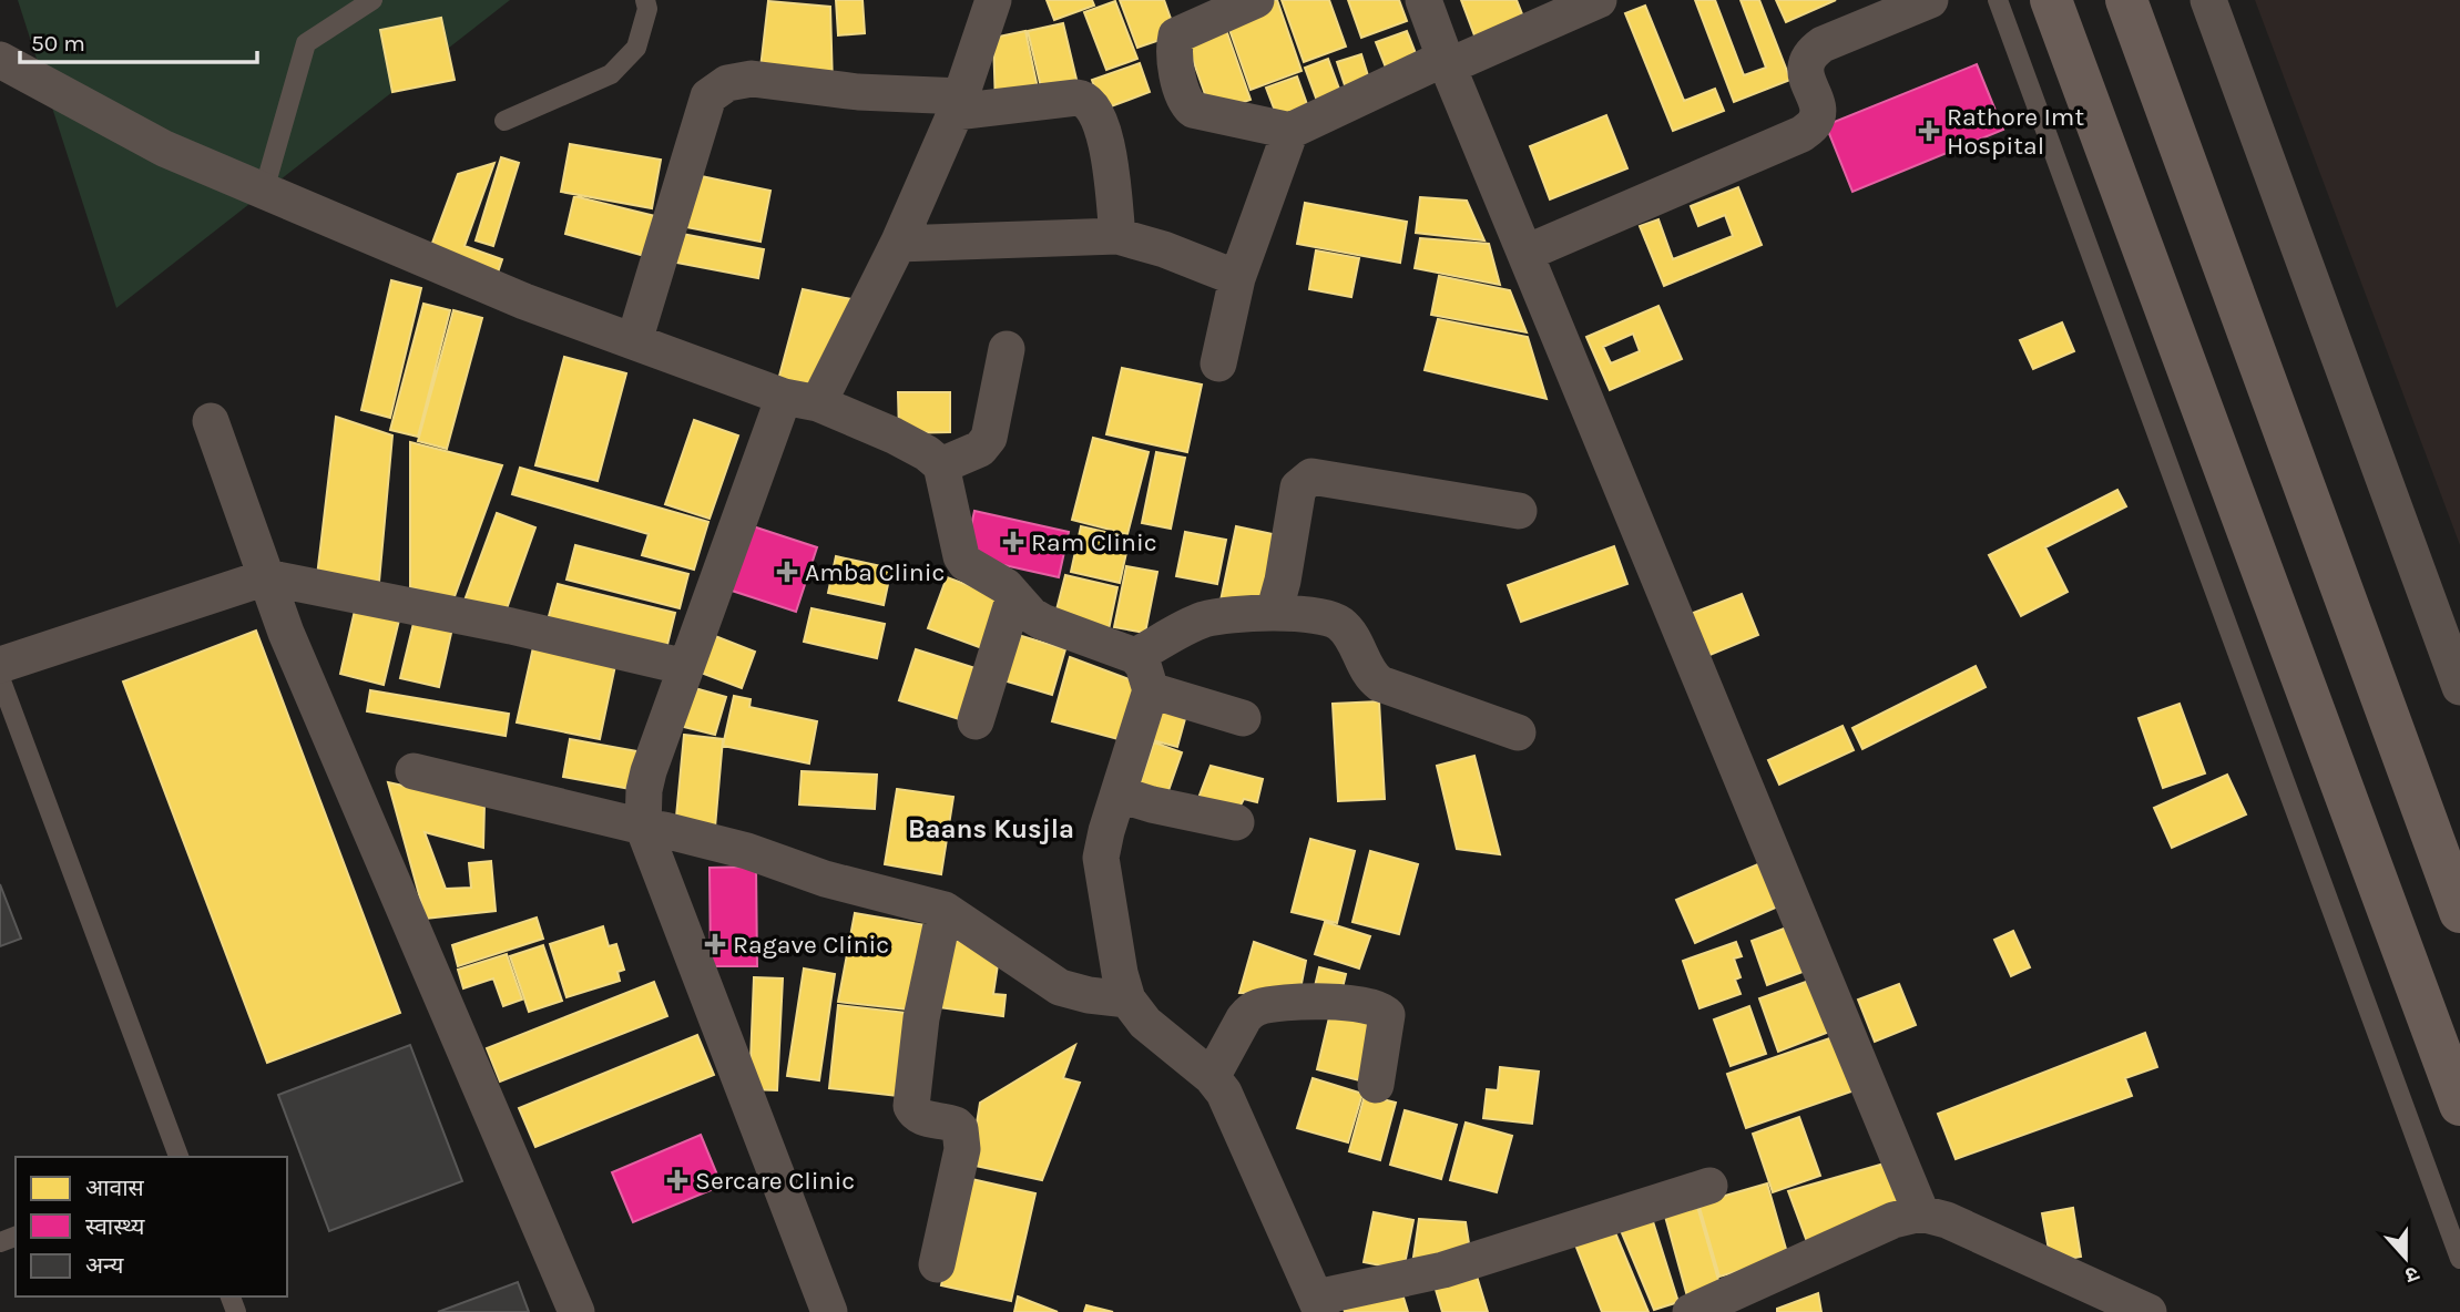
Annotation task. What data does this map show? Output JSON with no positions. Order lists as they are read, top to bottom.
{
  "districts": ["Baans Kusjla"],
  "places": {
    "health": [
      "Rathore Imt Hospital",
      "Ram Clinic",
      "Amba Clinic",
      "Ragave Clinic",
      "Sercare Clinic"
    ]
  },
  "legend": ["आवास", "स्वास्थ्य", "अन्य"],
  "scale_bar": "50 m",
  "north": "bottom"
}
